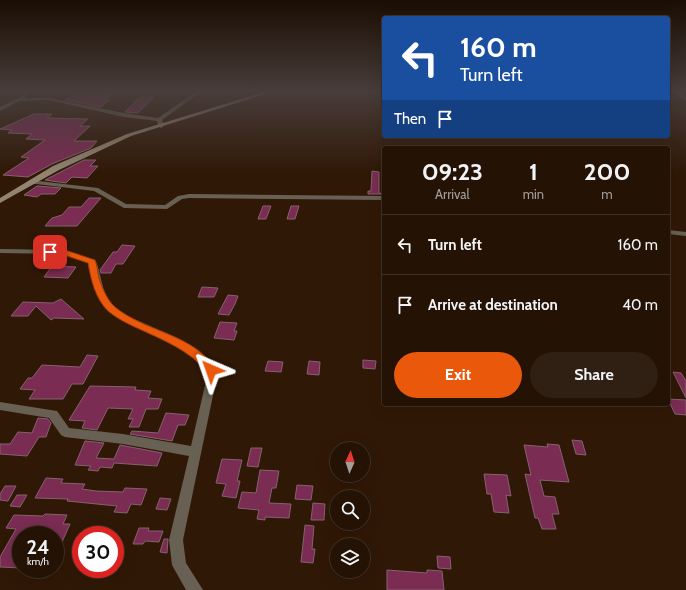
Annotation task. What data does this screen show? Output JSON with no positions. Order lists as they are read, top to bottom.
{
  "north": "top",
  "page": {
    "turn": ["160 m", "Turn left"],
    "then": "Then",
    "eta": [
      "09:23",
      "Arrival",
      "1",
      "min",
      "200",
      "m"
    ],
    "list": [
      {
        "name": "Turn left",
        "value": "160 m"
      },
      {
        "name": "Arrive at destination",
        "value": "40 m"
      }
    ],
    "buttons": ["Exit", "Share"],
    "speed": "24 km/h",
    "limit": "30"
  }
}
